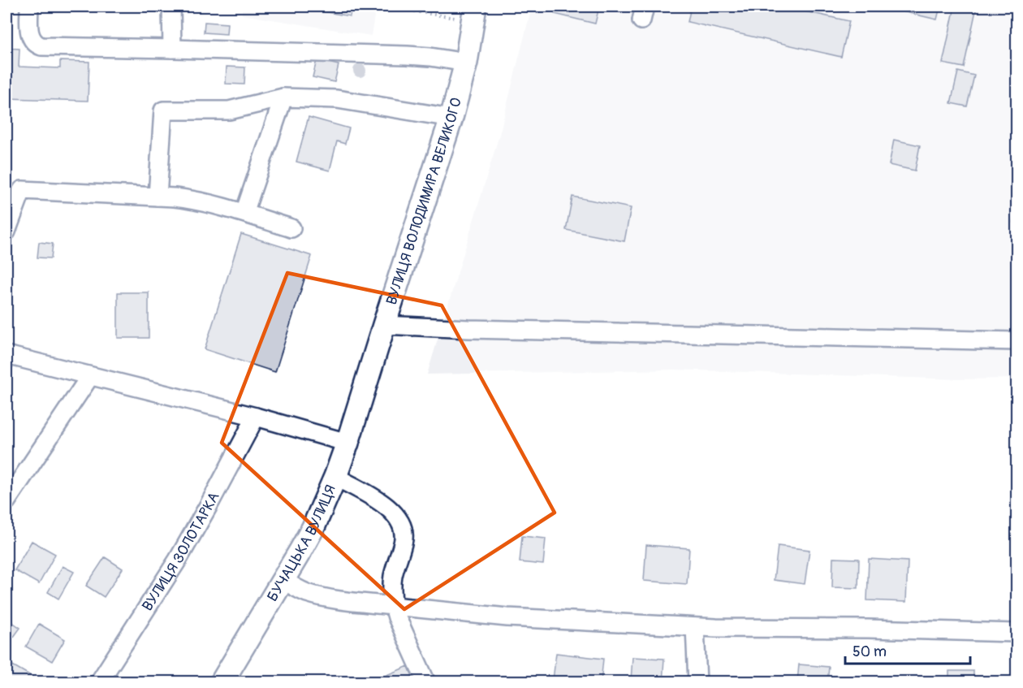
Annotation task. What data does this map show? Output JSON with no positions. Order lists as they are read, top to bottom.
{
  "streets": {
    "main road": ["ВУЛИЦЯ ВОЛОДИМИРА ВЕЛИКОГО", "БУЧАЦЬКА ВУЛИЦЯ"],
    "street": ["ВУЛИЦЯ ЗОЛОТАРКА"]
  },
  "crossings": [
    ["ВУЛИЦЯ ВОЛОДИМИРА ВЕЛИКОГО", "БУЧАЦЬКА ВУЛИЦЯ"]
  ],
  "scale_bar": "50 m"
}
